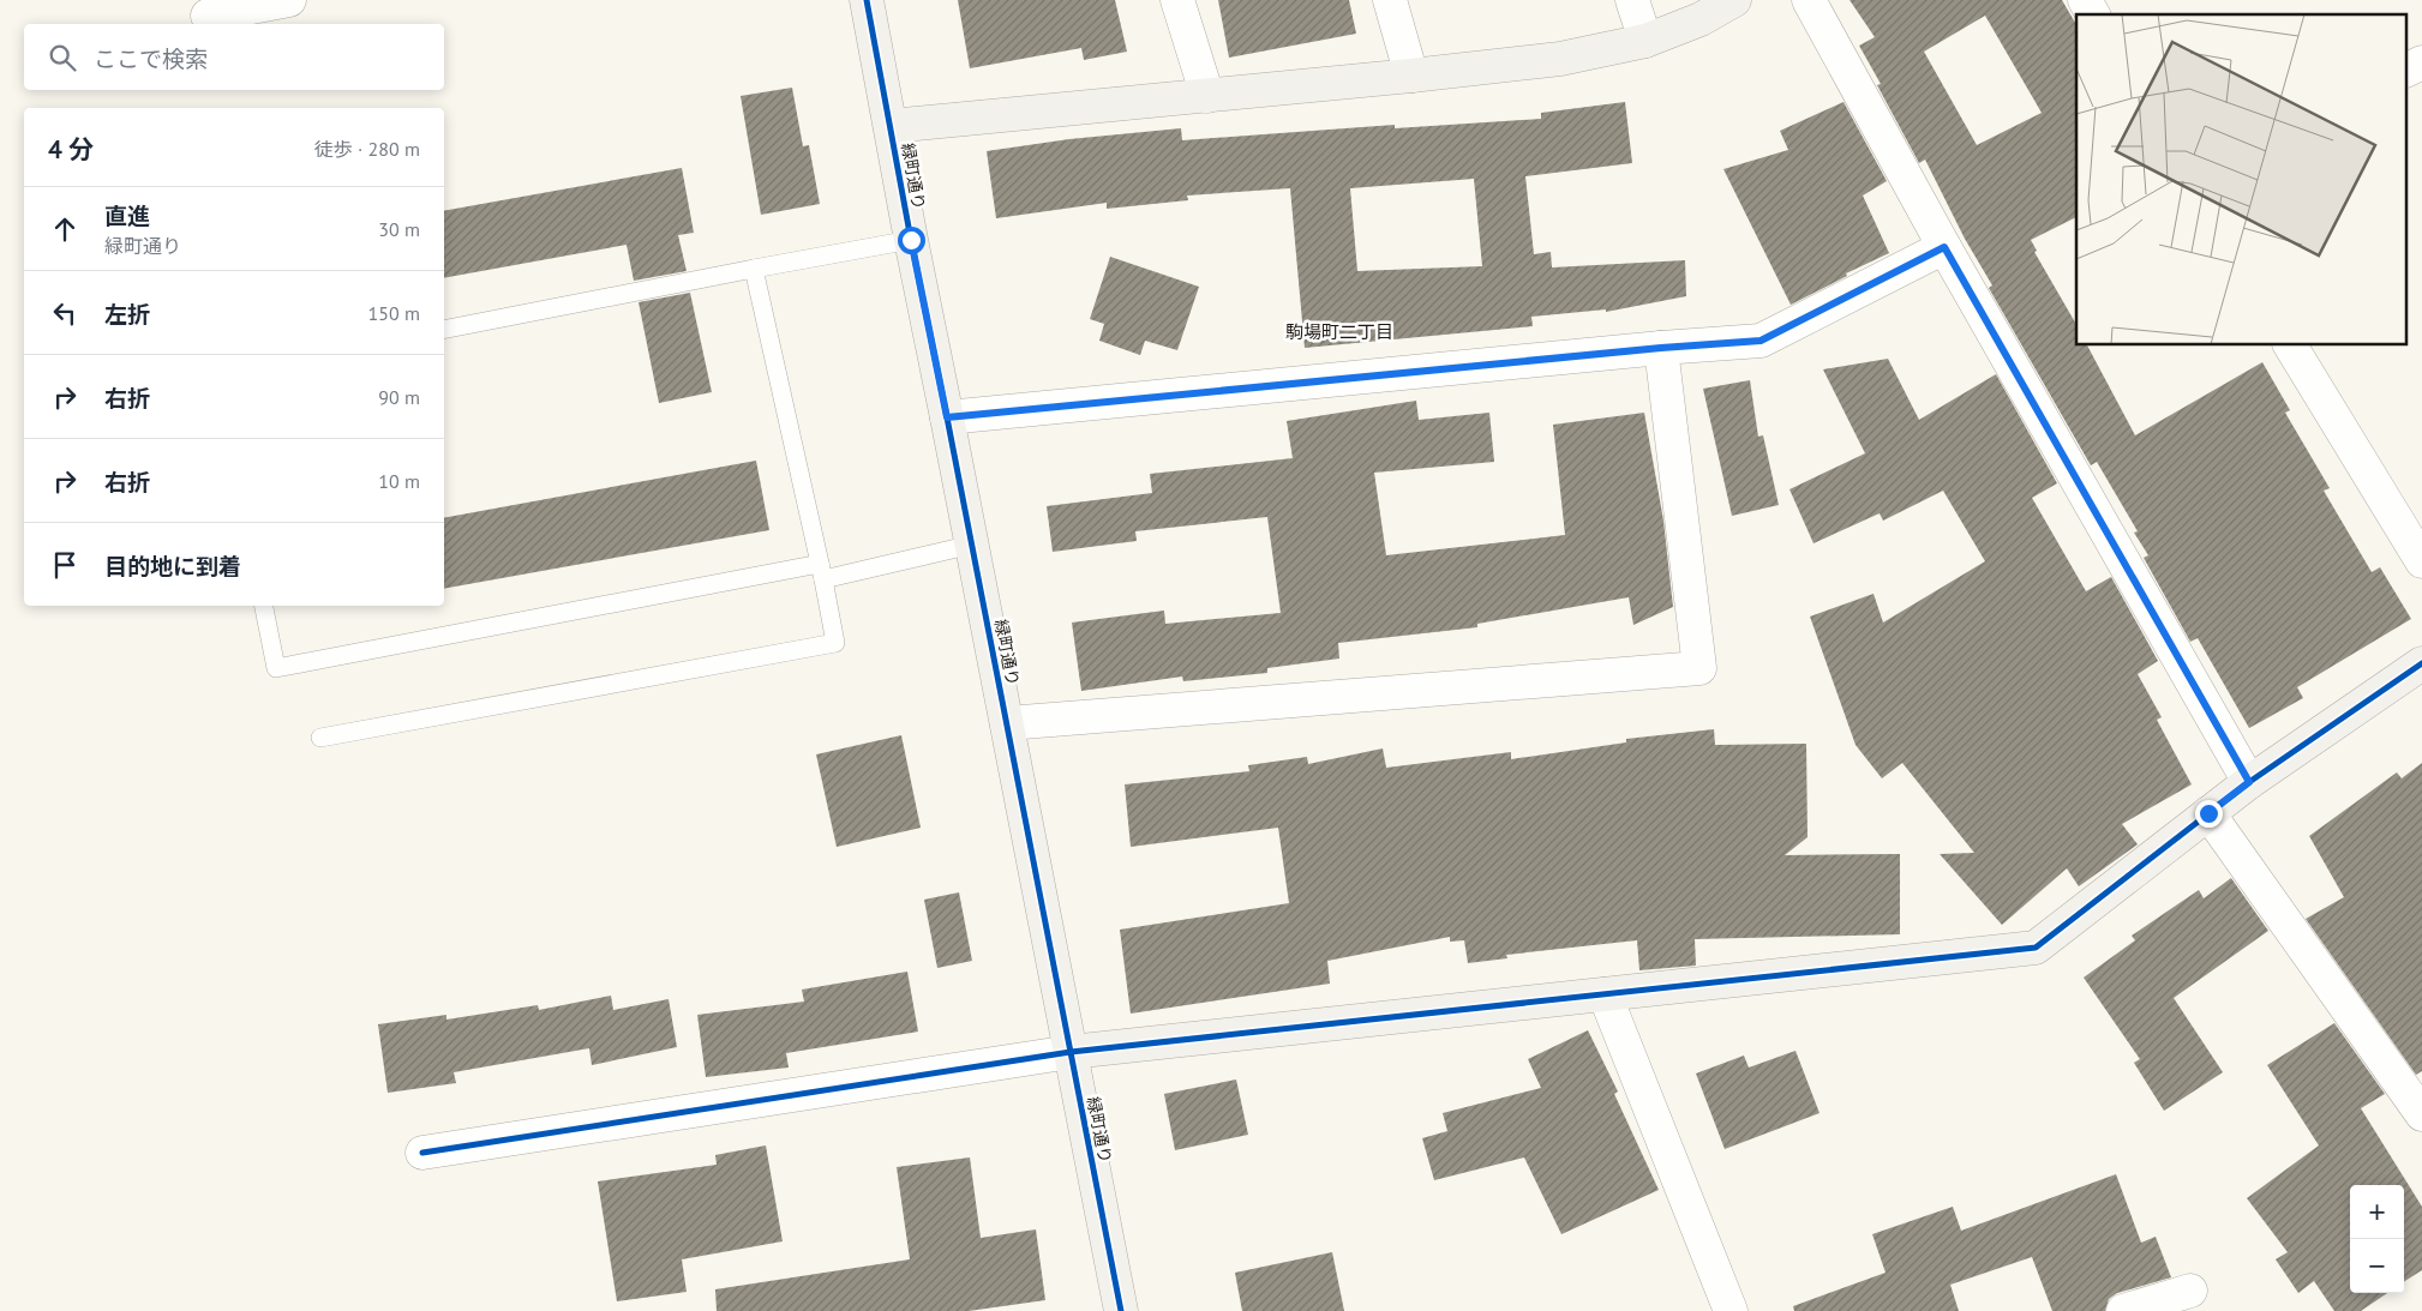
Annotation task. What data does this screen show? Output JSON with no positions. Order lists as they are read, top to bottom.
{
  "streets": {
    "street": ["緑町通り"]
  },
  "districts": ["駒場町二丁目"],
  "page": {
    "search": "ここで検索",
    "heading": ["4 分", "徒歩 · 280 m"],
    "list": [
      ["直進", "緑町通り", "30 m"],
      ["左折", "150 m"],
      ["右折", "90 m"],
      ["右折", "10 m"],
      "目的地に到着"
    ],
    "map_buttons": ["+", "−"]
  }
}
